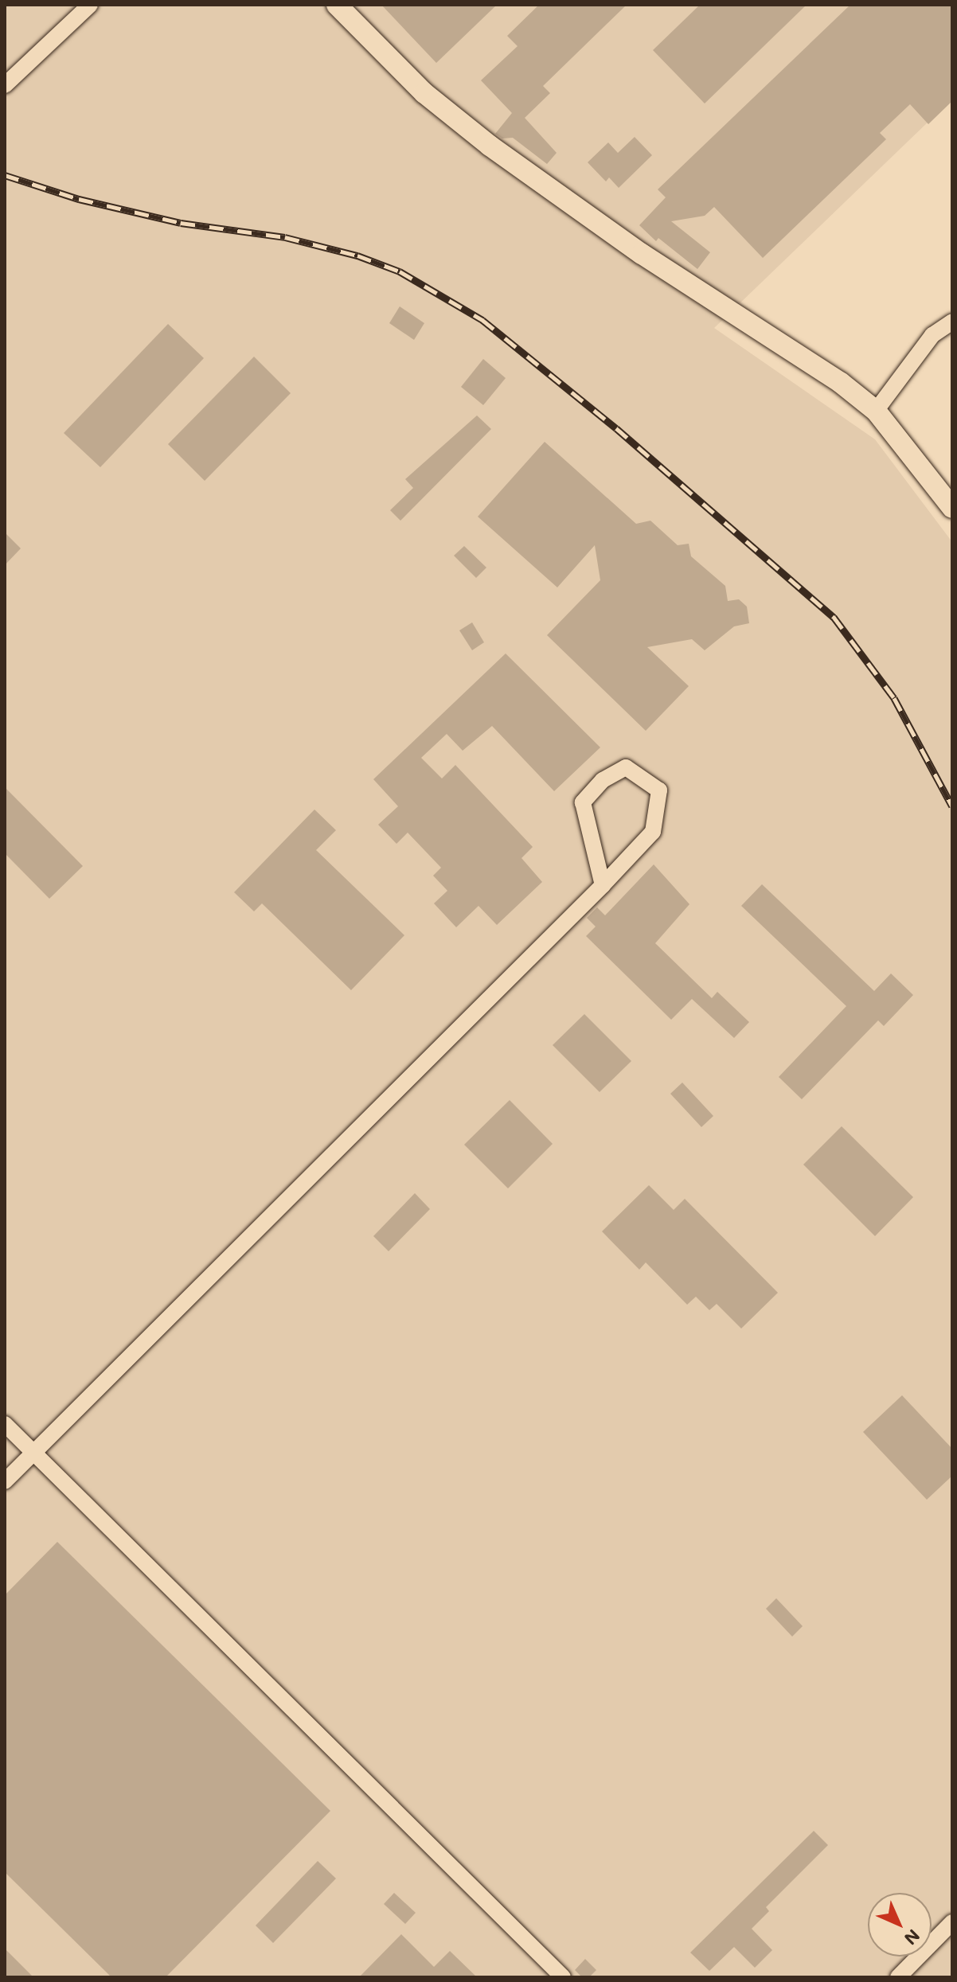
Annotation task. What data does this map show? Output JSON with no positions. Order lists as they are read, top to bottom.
{
  "north": "bottom right"
}
